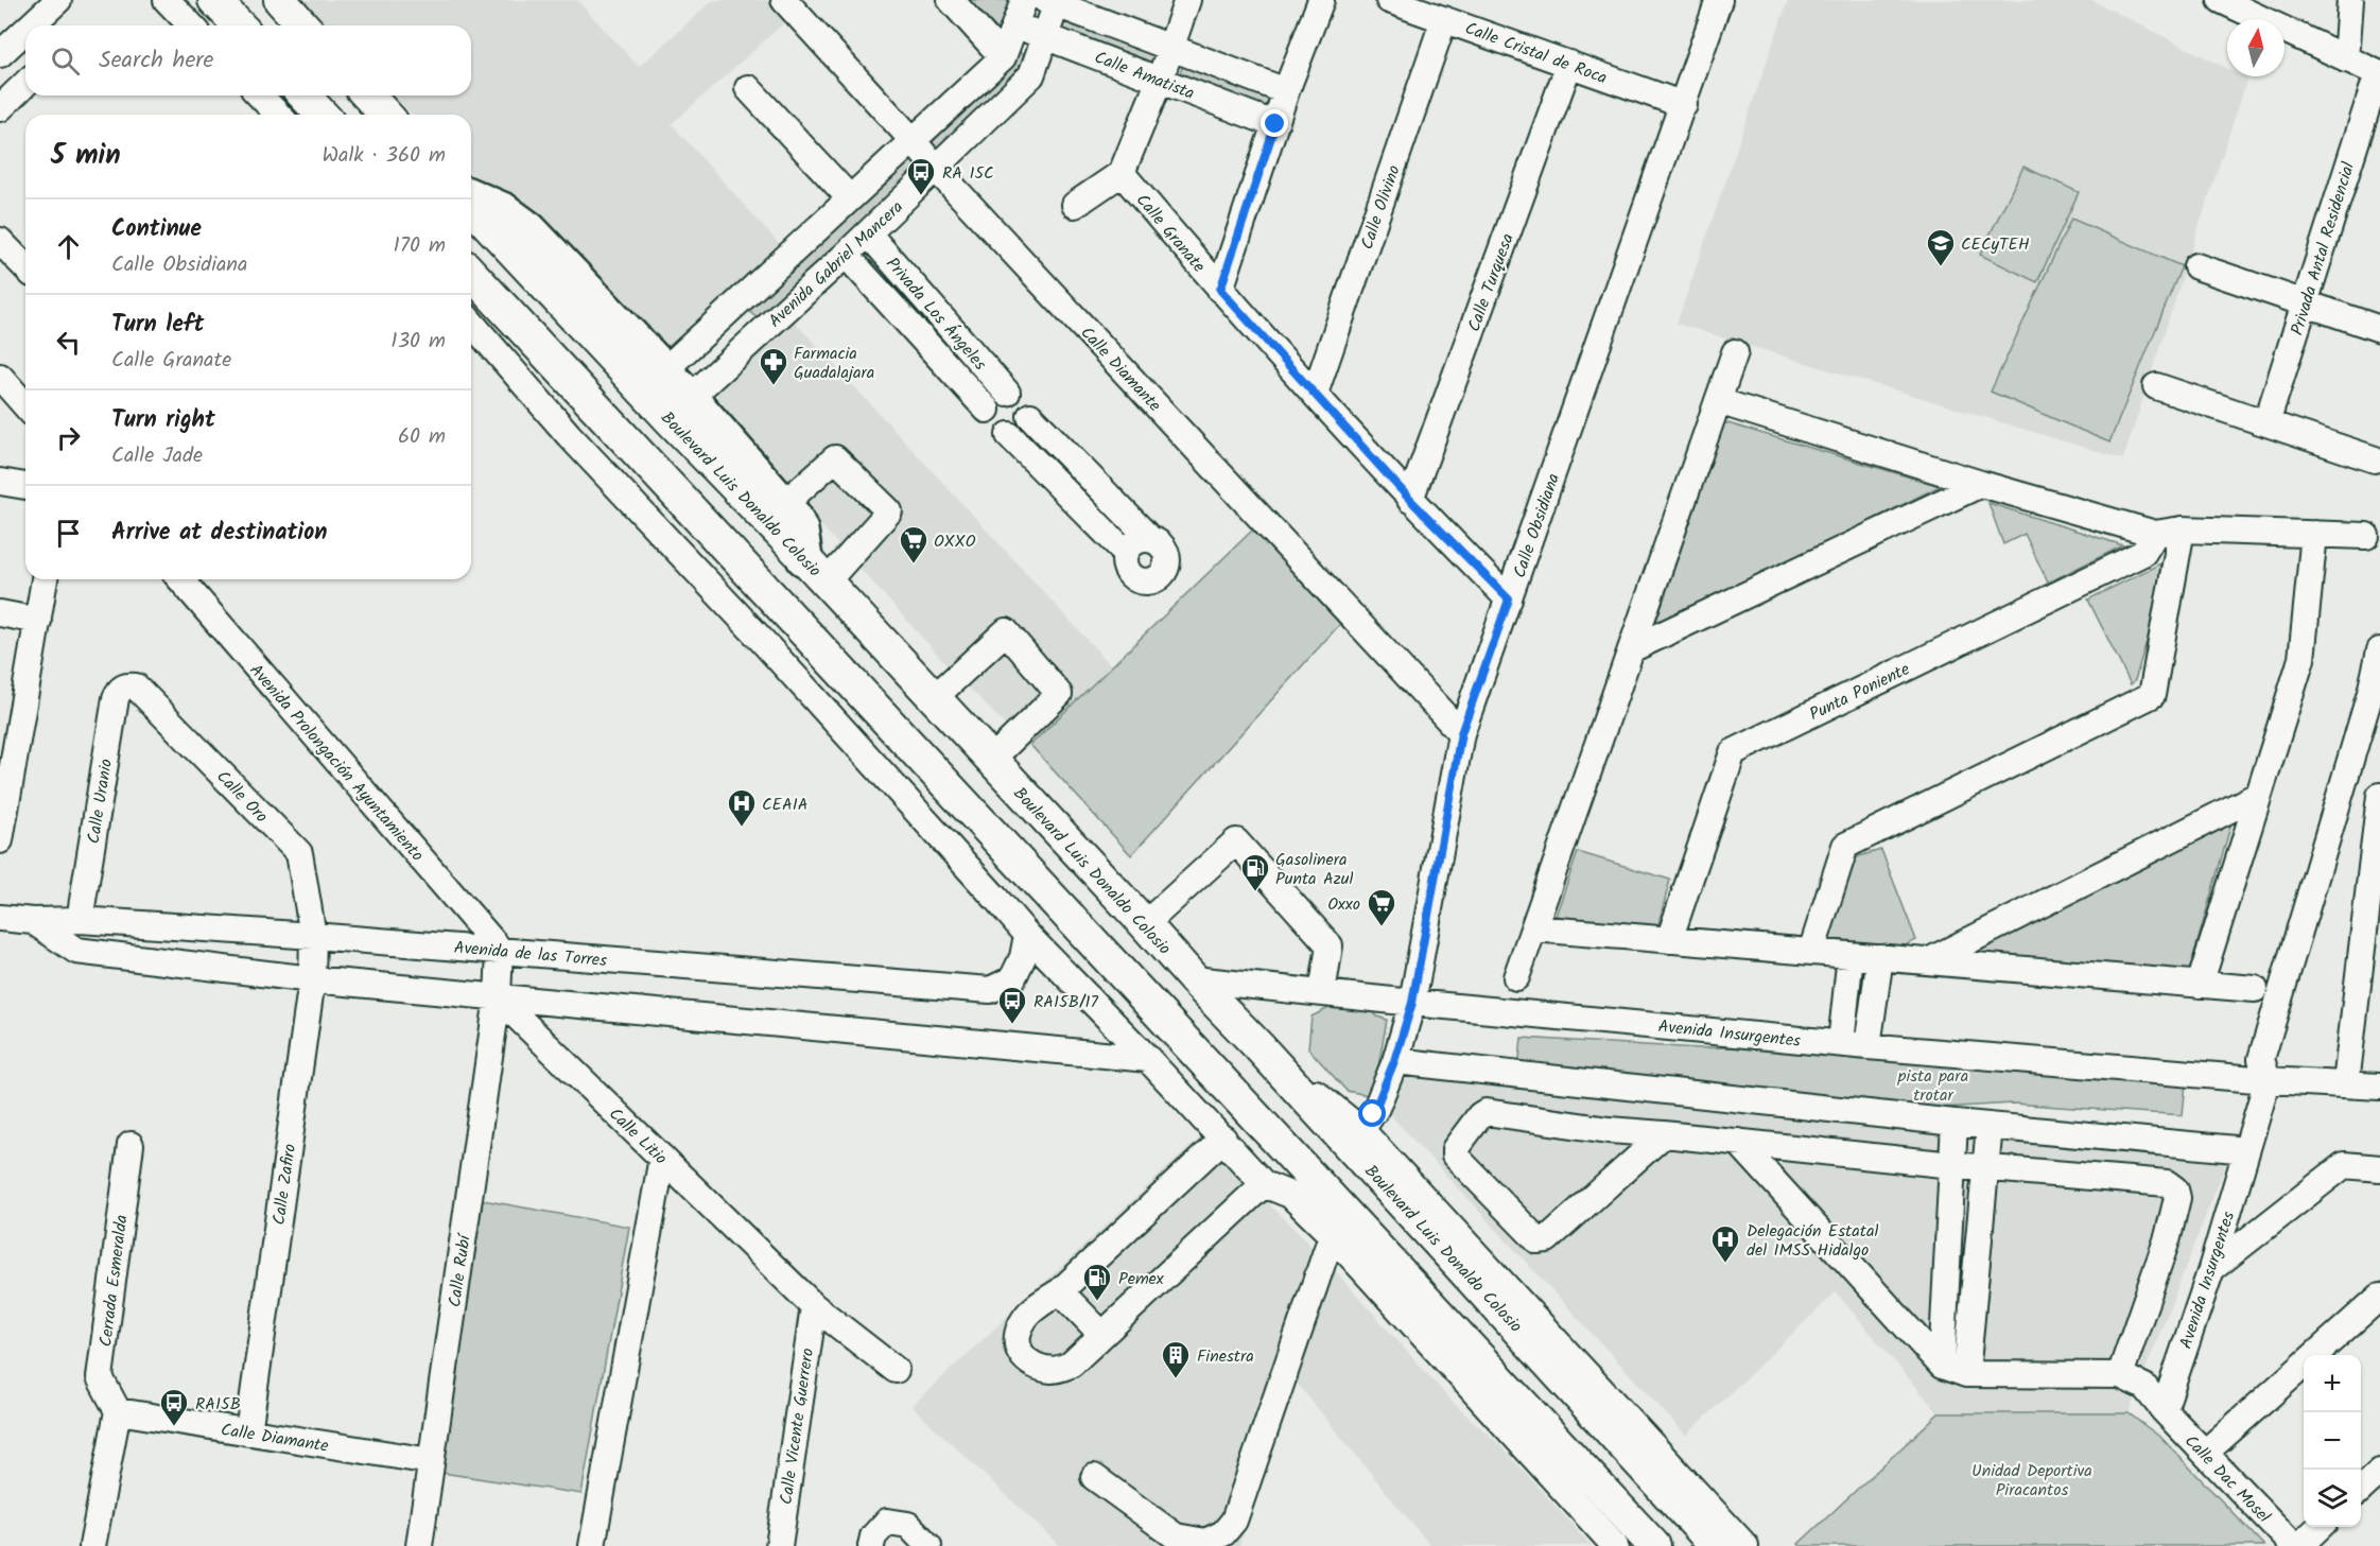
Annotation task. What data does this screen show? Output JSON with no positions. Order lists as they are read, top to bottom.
{
  "streets": {
    "main road": ["Boulevard Luis Donaldo Colosio"],
    "street": [
      "Calle Cristal de Roca",
      "Calle Amatista",
      "Calle Olivino",
      "Calle Granate",
      "Privada Antal Residencial",
      "Avenida Gabriel Mancera",
      "Calle Turquesa",
      "Privada Los Ángeles",
      "Calle Diamante",
      "Calle Obsidiana",
      "Punta Poniente",
      "Avenida Prolongación Ayuntamiento",
      "Calle Oro",
      "Calle Uranio",
      "Avenida de las Torres",
      "Avenida Insurgentes",
      "Calle Litio",
      "Calle Zafiro",
      "Calle Rubí",
      "Cerrada Esmeralda",
      "Calle Vicente Guerrero",
      "Calle Dac Mosel"
    ]
  },
  "crossings": [
    ["Calle Cristal de Roca", "Calle Olivino"],
    ["Calle Cristal de Roca", "Calle Turquesa"],
    ["Calle Cristal de Roca", "Calle Obsidiana"],
    ["Calle Amatista", "Avenida Gabriel Mancera"],
    ["Calle Olivino", "Calle Granate"],
    ["Calle Granate", "Calle Turquesa"],
    ["Calle Granate", "Calle Obsidiana"],
    ["Avenida Gabriel Mancera", "Privada Los Ángeles"],
    ["Avenida Gabriel Mancera", "Calle Diamante"],
    ["Calle Diamante", "Calle Obsidiana"],
    ["Calle Diamante", "Calle Zafiro"],
    ["Calle Diamante", "Calle Rubí"],
    ["Calle Diamante", "Cerrada Esmeralda"],
    ["Boulevard Luis Donaldo Colosio", "Avenida Insurgentes"],
    ["Calle Obsidiana", "Avenida Insurgentes"],
    ["Avenida Prolongación Ayuntamiento", "Avenida de las Torres"],
    ["Calle Oro", "Calle Uranio"],
    ["Calle Oro", "Avenida de las Torres"],
    ["Calle Oro", "Calle Zafiro"],
    ["Calle Uranio", "Avenida de las Torres"],
    ["Avenida de las Torres", "Calle Zafiro"],
    ["Avenida Insurgentes", "Calle Dac Mosel"],
    ["Calle Litio", "Calle Rubí"],
    ["Calle Litio", "Calle Vicente Guerrero"]
  ],
  "parks": ["pista para trotar", "Unidad Deportiva Piracantos"],
  "places": {
    "bus stop": ["RA 15C", "RA15B/17", "RA15B"],
    "school or university": ["CECyTEH"],
    "pharmacy": ["Farmacia Guadalajara"],
    "supermarket": ["OXXO", "Oxxo"],
    "hospital": ["CEAIA", "Delegación Estatal del IMSS Hidalgo"],
    "fuel station": ["Gasolinera Punta Azul", "Pemex"],
    "building": ["Finestra"]
  },
  "north": "top",
  "page": {
    "search": "Search here",
    "heading": ["5 min", "Walk · 360 m"],
    "list": [
      ["Continue", "Calle Obsidiana", "170 m"],
      ["Turn left", "Calle Granate", "130 m"],
      ["Turn right", "Calle Jade", "60 m"],
      "Arrive at destination"
    ],
    "map_buttons": ["+", "−"]
  }
}
